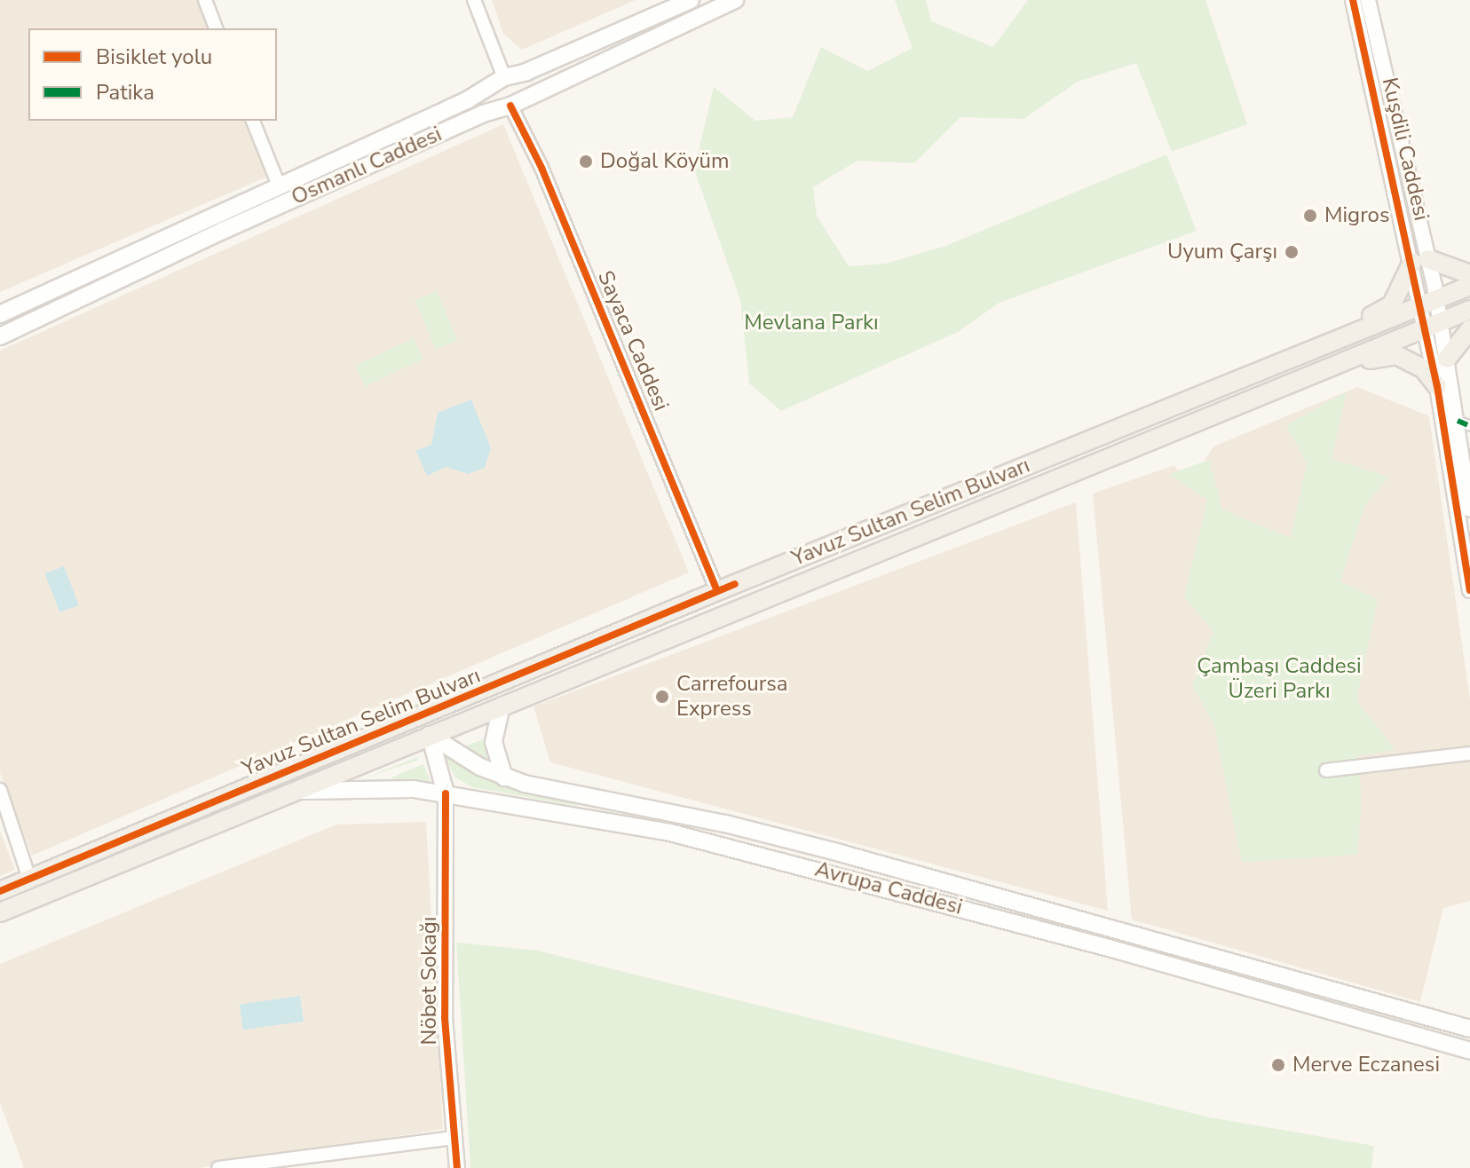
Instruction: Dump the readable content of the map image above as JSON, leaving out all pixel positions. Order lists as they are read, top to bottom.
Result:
{
  "streets": {
    "main road": ["Osmanlı Caddesi", "Yavuz Sultan Selim Bulvarı", "Avrupa Caddesi"],
    "street": ["Kuşdili Caddesi", "Sayaca Caddesi", "Nöbet Sokağı"]
  },
  "crossings": [
    ["Kuşdili Caddesi", "Yavuz Sultan Selim Bulvarı"],
    ["Osmanlı Caddesi", "Sayaca Caddesi"],
    ["Sayaca Caddesi", "Yavuz Sultan Selim Bulvarı"],
    ["Yavuz Sultan Selim Bulvarı", "Avrupa Caddesi"],
    ["Avrupa Caddesi", "Nöbet Sokağı"]
  ],
  "parks": ["Mevlana Parkı", "Çambaşı Caddesi Üzeri Parkı"],
  "places": [
    "Doğal Köyüm",
    "Migros",
    "Uyum Çarşı",
    "Carrefoursa Express",
    "Merve Eczanesi"
  ],
  "legend": ["Bisiklet yolu", "Patika"]
}
